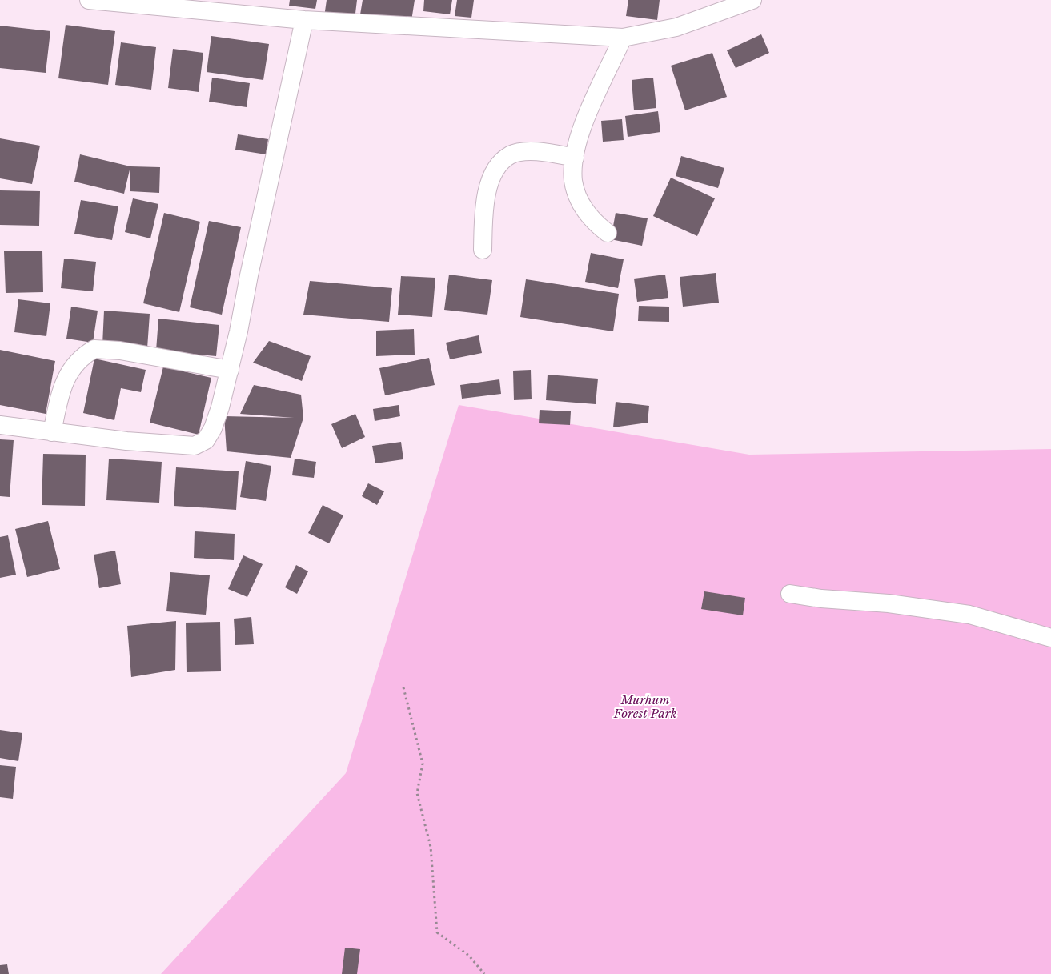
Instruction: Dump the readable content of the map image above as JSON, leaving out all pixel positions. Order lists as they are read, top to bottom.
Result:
{
  "parks": ["Murhum Forest Park"]
}
